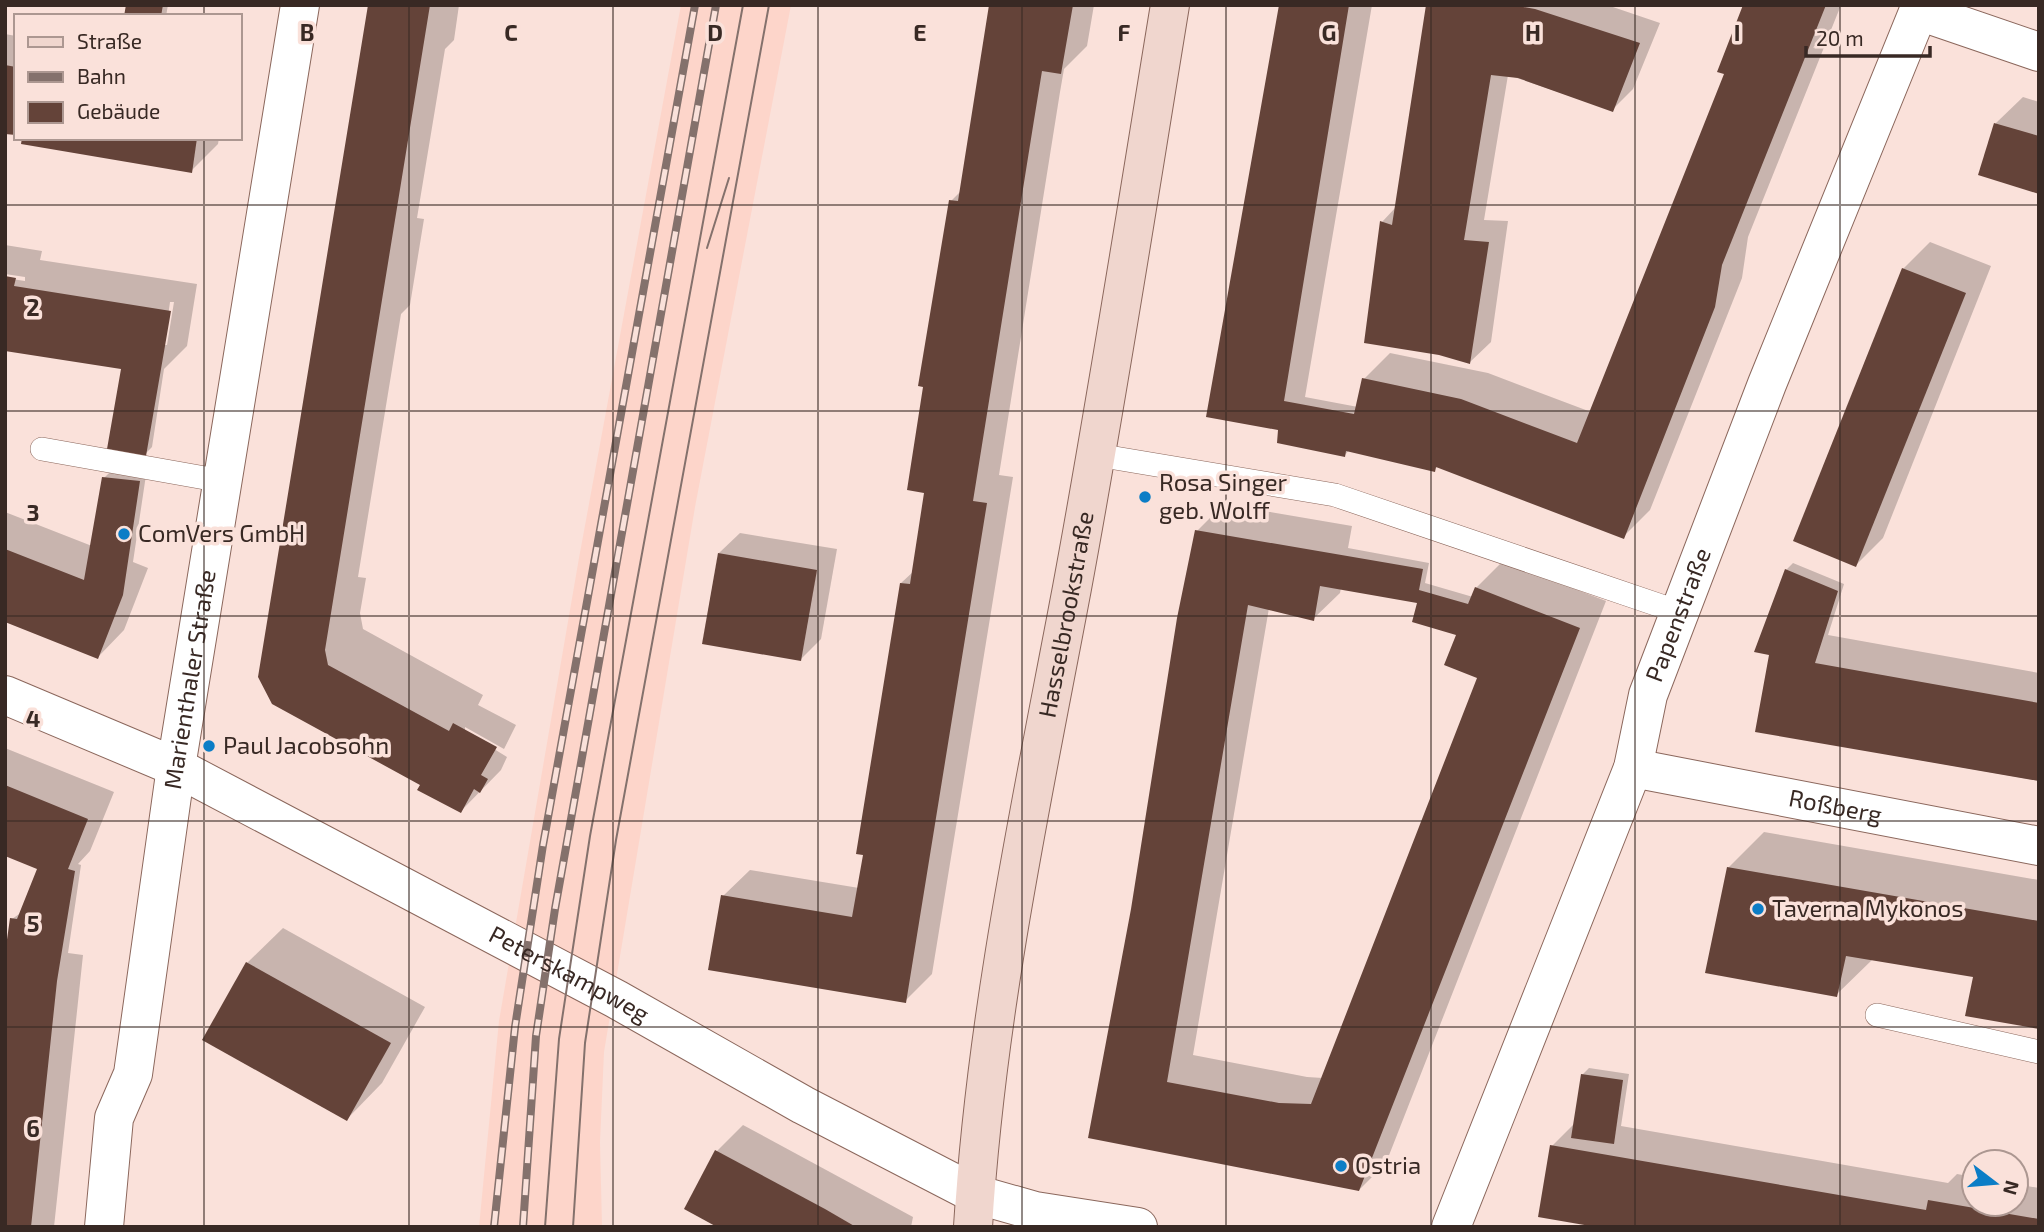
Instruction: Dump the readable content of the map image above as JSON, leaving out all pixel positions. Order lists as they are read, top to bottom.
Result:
{
  "streets": {
    "street": [
      "Papenstraße",
      "Hasselbrookstraße",
      "Marienthaler Straße",
      "Roßberg",
      "Peterskampweg"
    ]
  },
  "crossings": [
    ["Papenstraße", "Roßberg"],
    ["Hasselbrookstraße", "Peterskampweg"],
    ["Marienthaler Straße", "Peterskampweg"]
  ],
  "places": [
    "Rosa Singer geb. Wolff",
    "ComVers GmbH",
    "Paul Jacobsohn",
    "Taverna Mykonos",
    "Ostria"
  ],
  "legend": ["Straße", "Bahn", "Gebäude"],
  "scale_bar": "20 m",
  "north": "right",
  "grid": {
    "columns": [
      "B",
      "C",
      "D",
      "E",
      "F",
      "G",
      "H",
      "I"
    ],
    "rows": [
      "2",
      "3",
      "4",
      "5",
      "6"
    ]
  }
}
